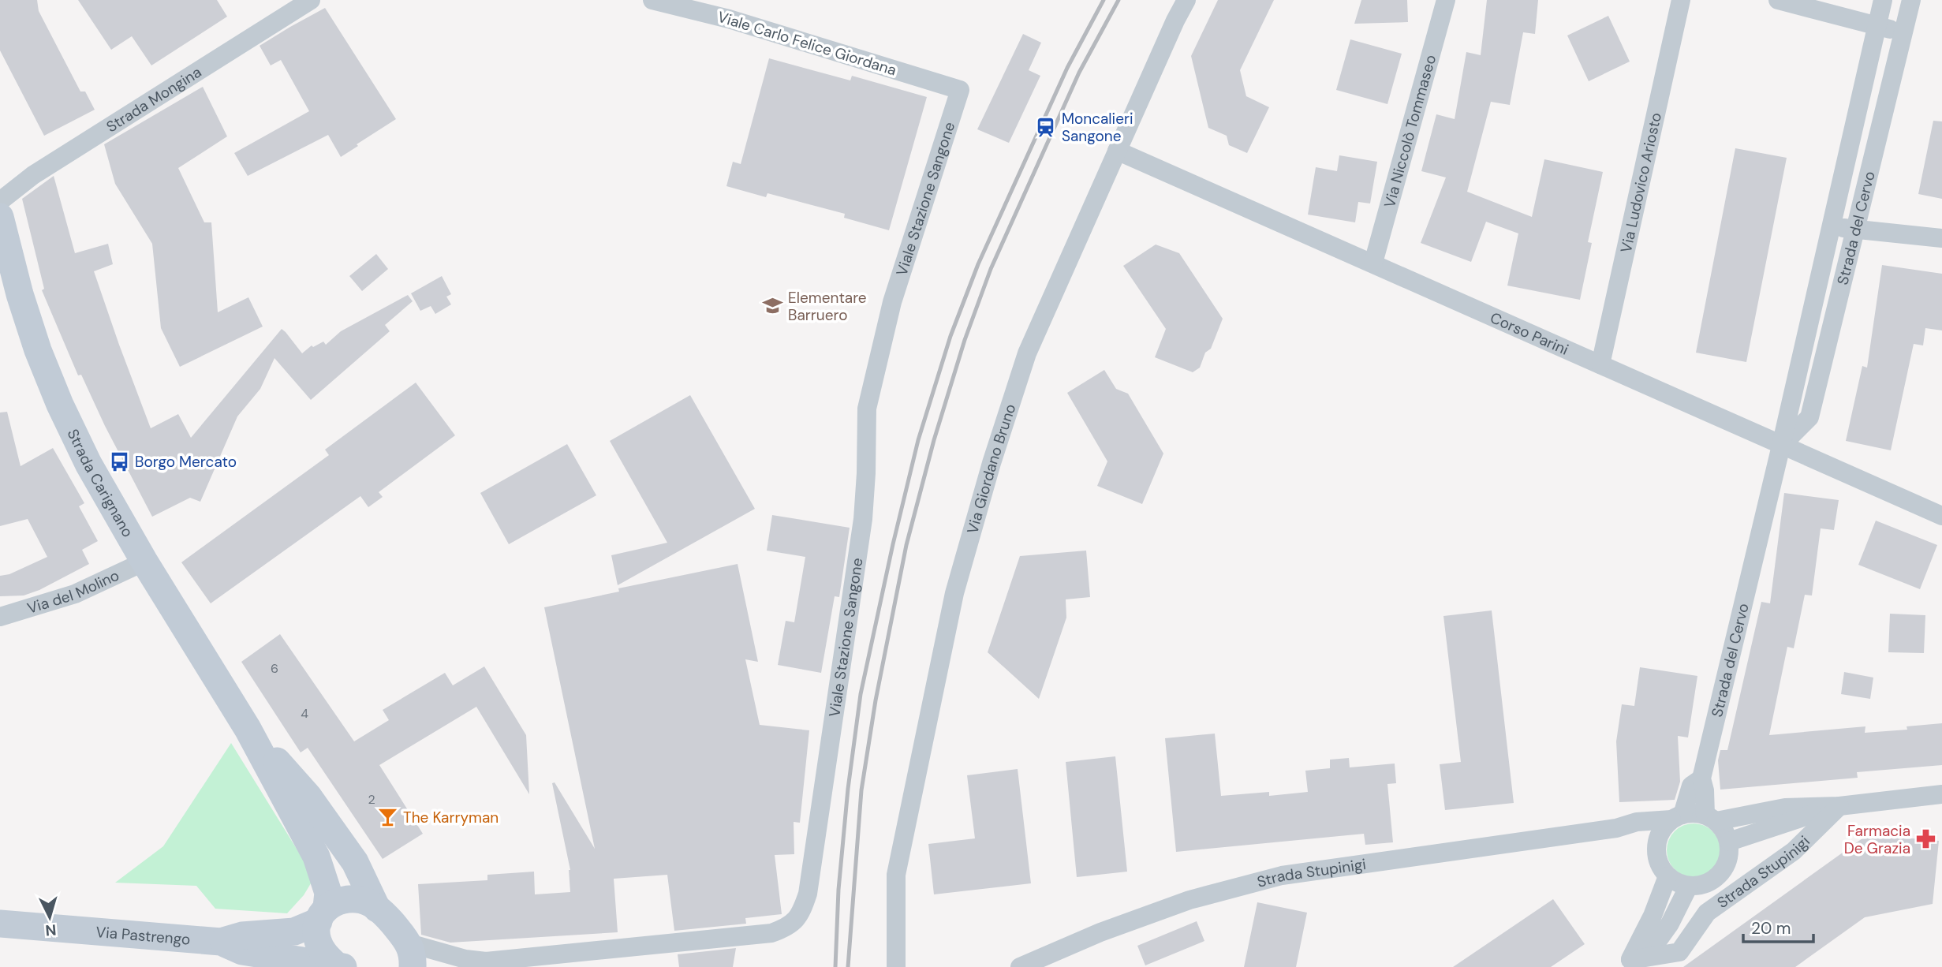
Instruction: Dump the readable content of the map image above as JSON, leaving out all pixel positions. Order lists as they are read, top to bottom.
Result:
{
  "streets": {
    "main road": ["Strada Carignano", "Via Pastrengo"],
    "street": [
      "Viale Carlo Felice Giordana",
      "Strada Mongina",
      "Via Niccolò Tommaseo",
      "Via Ludovico Ariosto",
      "Viale Stazione Sangone",
      "Strada del Cervo",
      "Corso Parini",
      "Via Giordano Bruno",
      "Via del Molino",
      "Strada Stupinigi"
    ]
  },
  "crossings": [
    ["Viale Carlo Felice Giordana", "Viale Stazione Sangone"],
    ["Via Niccolò Tommaseo", "Corso Parini"],
    ["Via Ludovico Ariosto", "Corso Parini"],
    ["Viale Stazione Sangone", "Via Pastrengo"],
    ["Strada del Cervo", "Corso Parini"],
    ["Strada del Cervo", "Strada Stupinigi"],
    ["Corso Parini", "Via Giordano Bruno"],
    ["Strada Carignano", "Via del Molino"],
    ["Strada Carignano", "Via Pastrengo"]
  ],
  "places": {
    "station": ["Moncalieri Sangone"],
    "school or university": ["Elementare Barruero"],
    "bus stop": ["Borgo Mercato"],
    "bar": ["The Karryman"],
    "pharmacy": ["Farmacia De Grazia"]
  },
  "house_numbers": ["6", "4", "2"],
  "scale_bar": "20 m",
  "north": "bottom"
}
